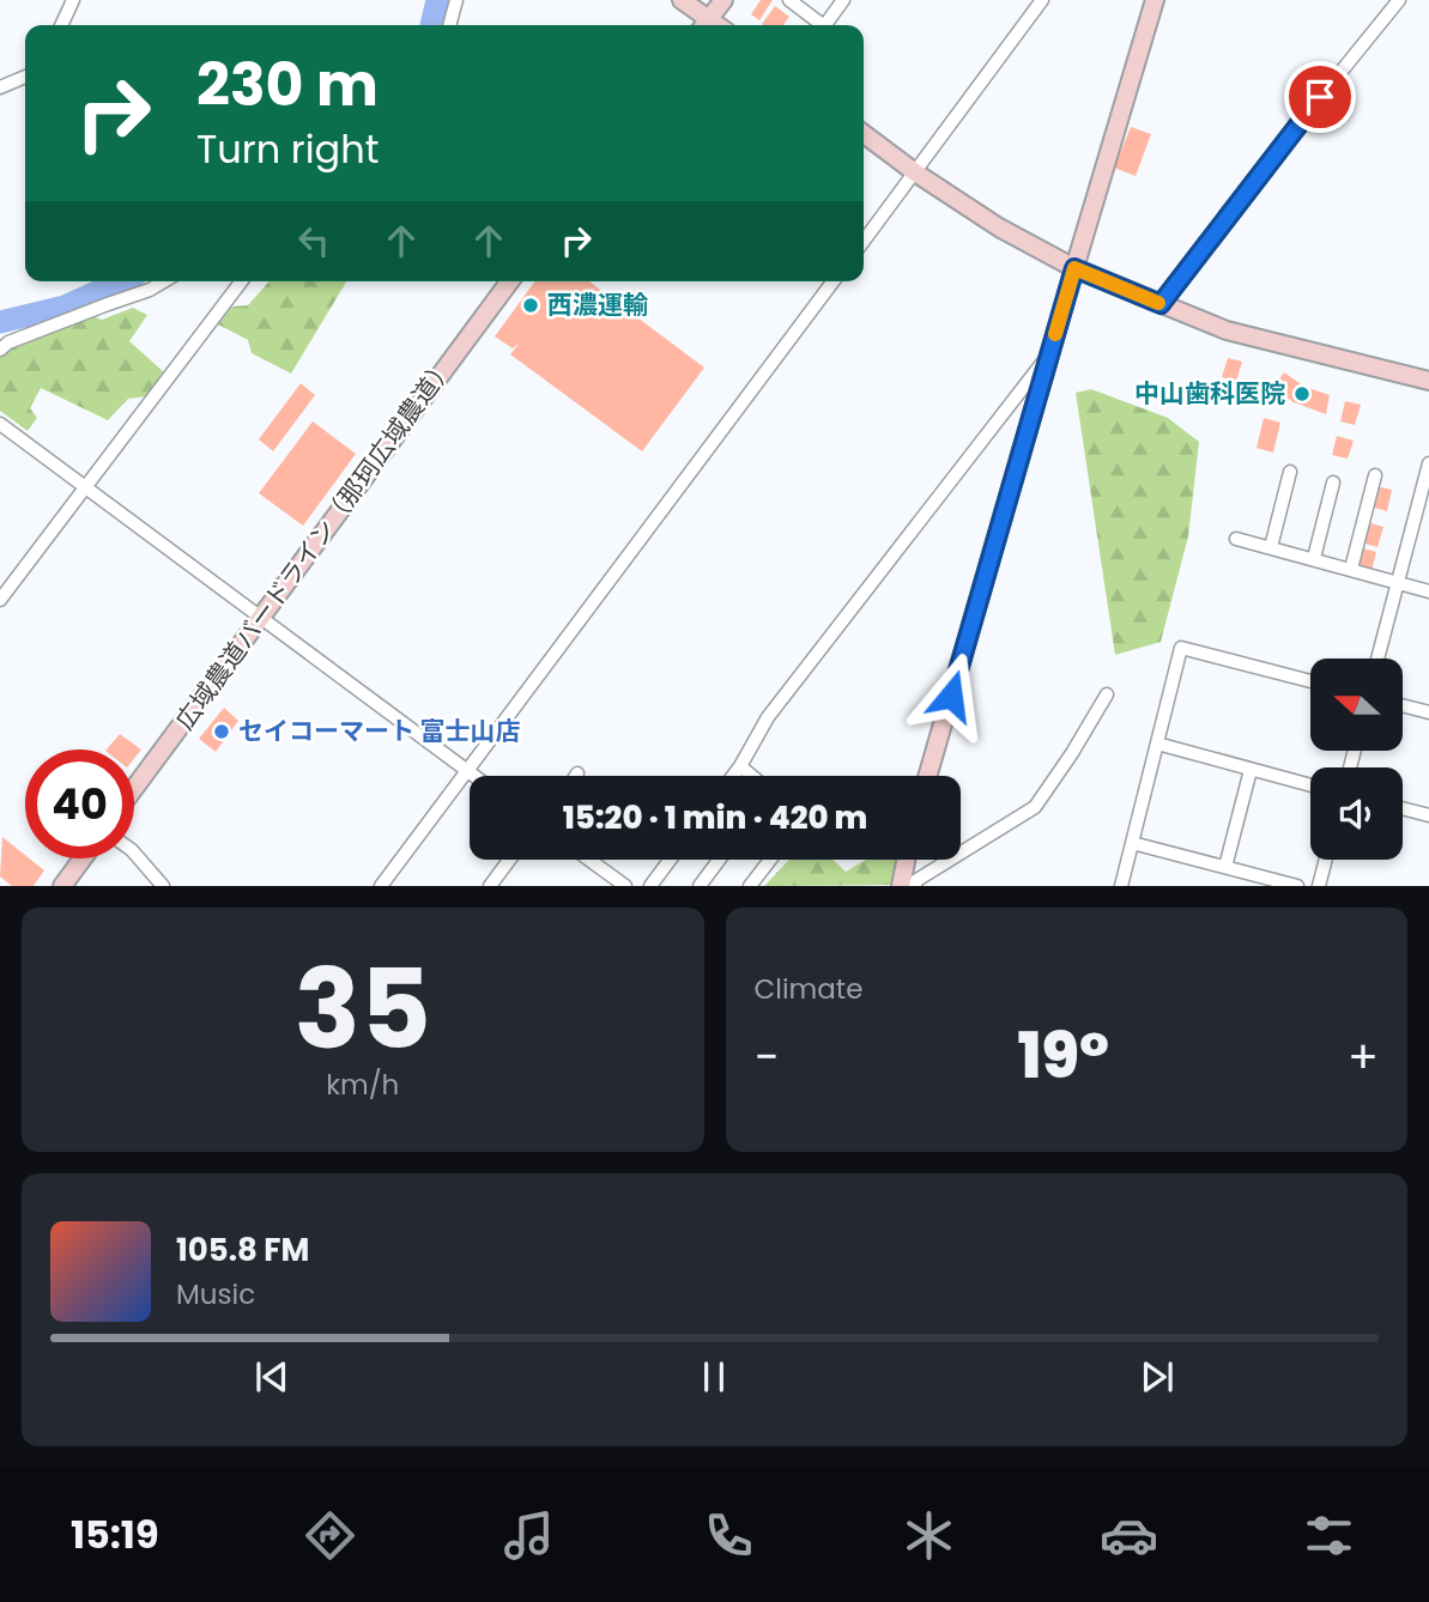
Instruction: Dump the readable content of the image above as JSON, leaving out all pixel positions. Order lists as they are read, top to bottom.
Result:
{
  "streets": {
    "street": ["広域農道バードライン（那珂広域農道）"]
  },
  "places": ["西濃運輸", "中山歯科医院", "セイコーマート 富士山店"],
  "north": "left",
  "page": {
    "turn": ["230 m", "Turn right"],
    "limit": "40",
    "trip": "15:20 · 1 min · 420 m",
    "tile": [
      ["35", "km/h"],
      "Climate"
    ],
    "heat": ["−", "19°", "+"],
    "song": ["105.8 FM", "Music"],
    "tabs": "15:19"
  }
}
